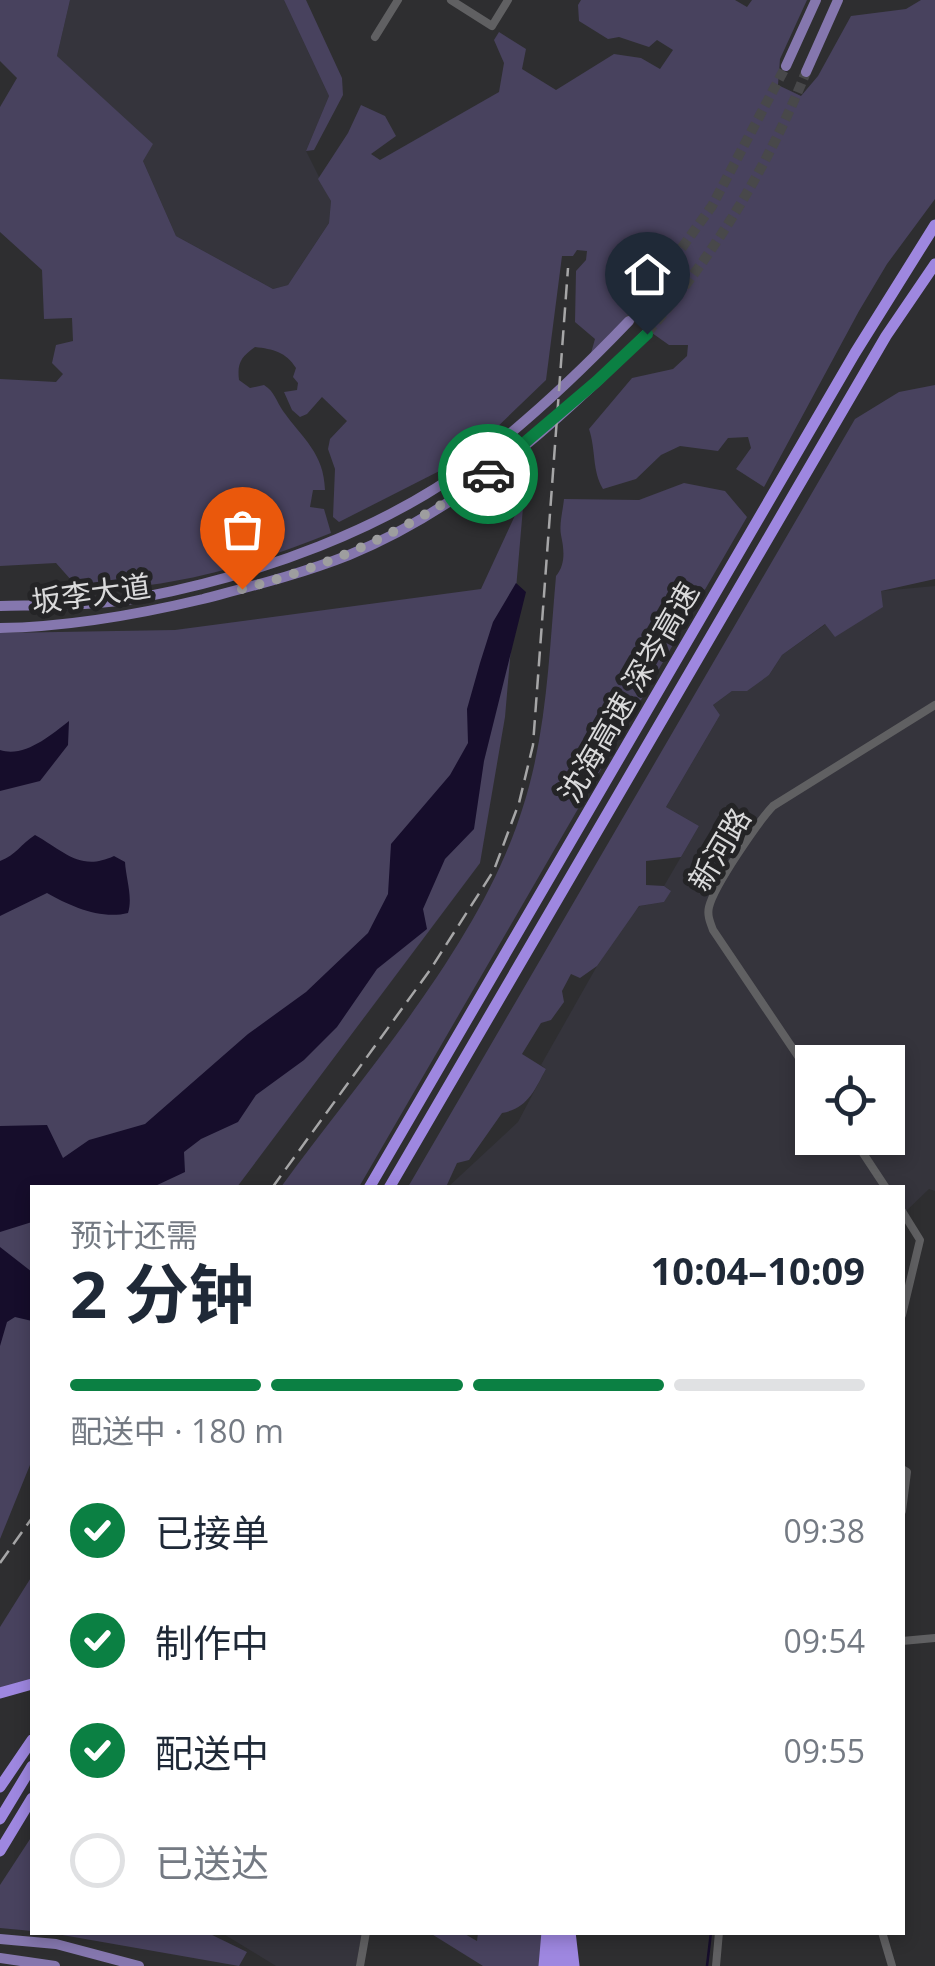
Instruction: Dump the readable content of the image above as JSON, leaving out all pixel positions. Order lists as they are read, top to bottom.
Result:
{
  "streets": {
    "highway": ["沈海高速 深岑高速"],
    "main road": ["坂李大道"],
    "street": ["新河路"]
  },
  "page": {
    "heading": ["2 分钟", "预计还需", "10:04–10:09"],
    "bar": "配送中 · 180 m",
    "list": [
      ["已接单", "09:38"],
      ["制作中", "09:54"],
      ["配送中", "09:55"],
      "已送达"
    ]
  }
}
